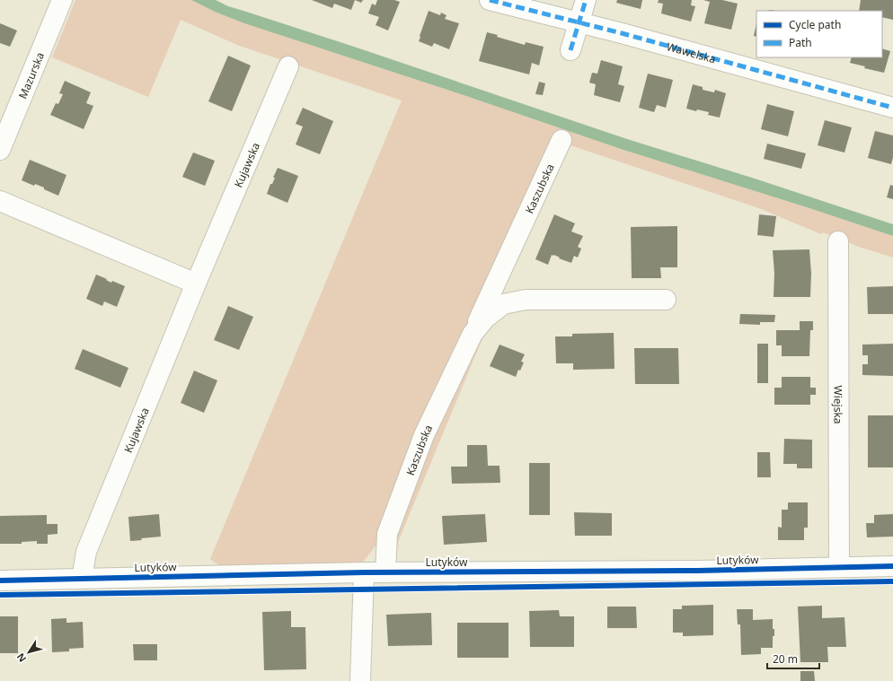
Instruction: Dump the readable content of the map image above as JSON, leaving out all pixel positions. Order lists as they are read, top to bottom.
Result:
{
  "streets": {
    "street": [
      "Wawelska",
      "Mazurska",
      "Kujawska",
      "Kaszubska",
      "Wiejska",
      "Lutyków"
    ]
  },
  "crossings": [
    ["Kujawska", "Lutyków"],
    ["Kaszubska", "Lutyków"],
    ["Wiejska", "Lutyków"]
  ],
  "legend": ["Cycle path", "Path"],
  "scale_bar": "20 m",
  "north": "bottom left"
}
